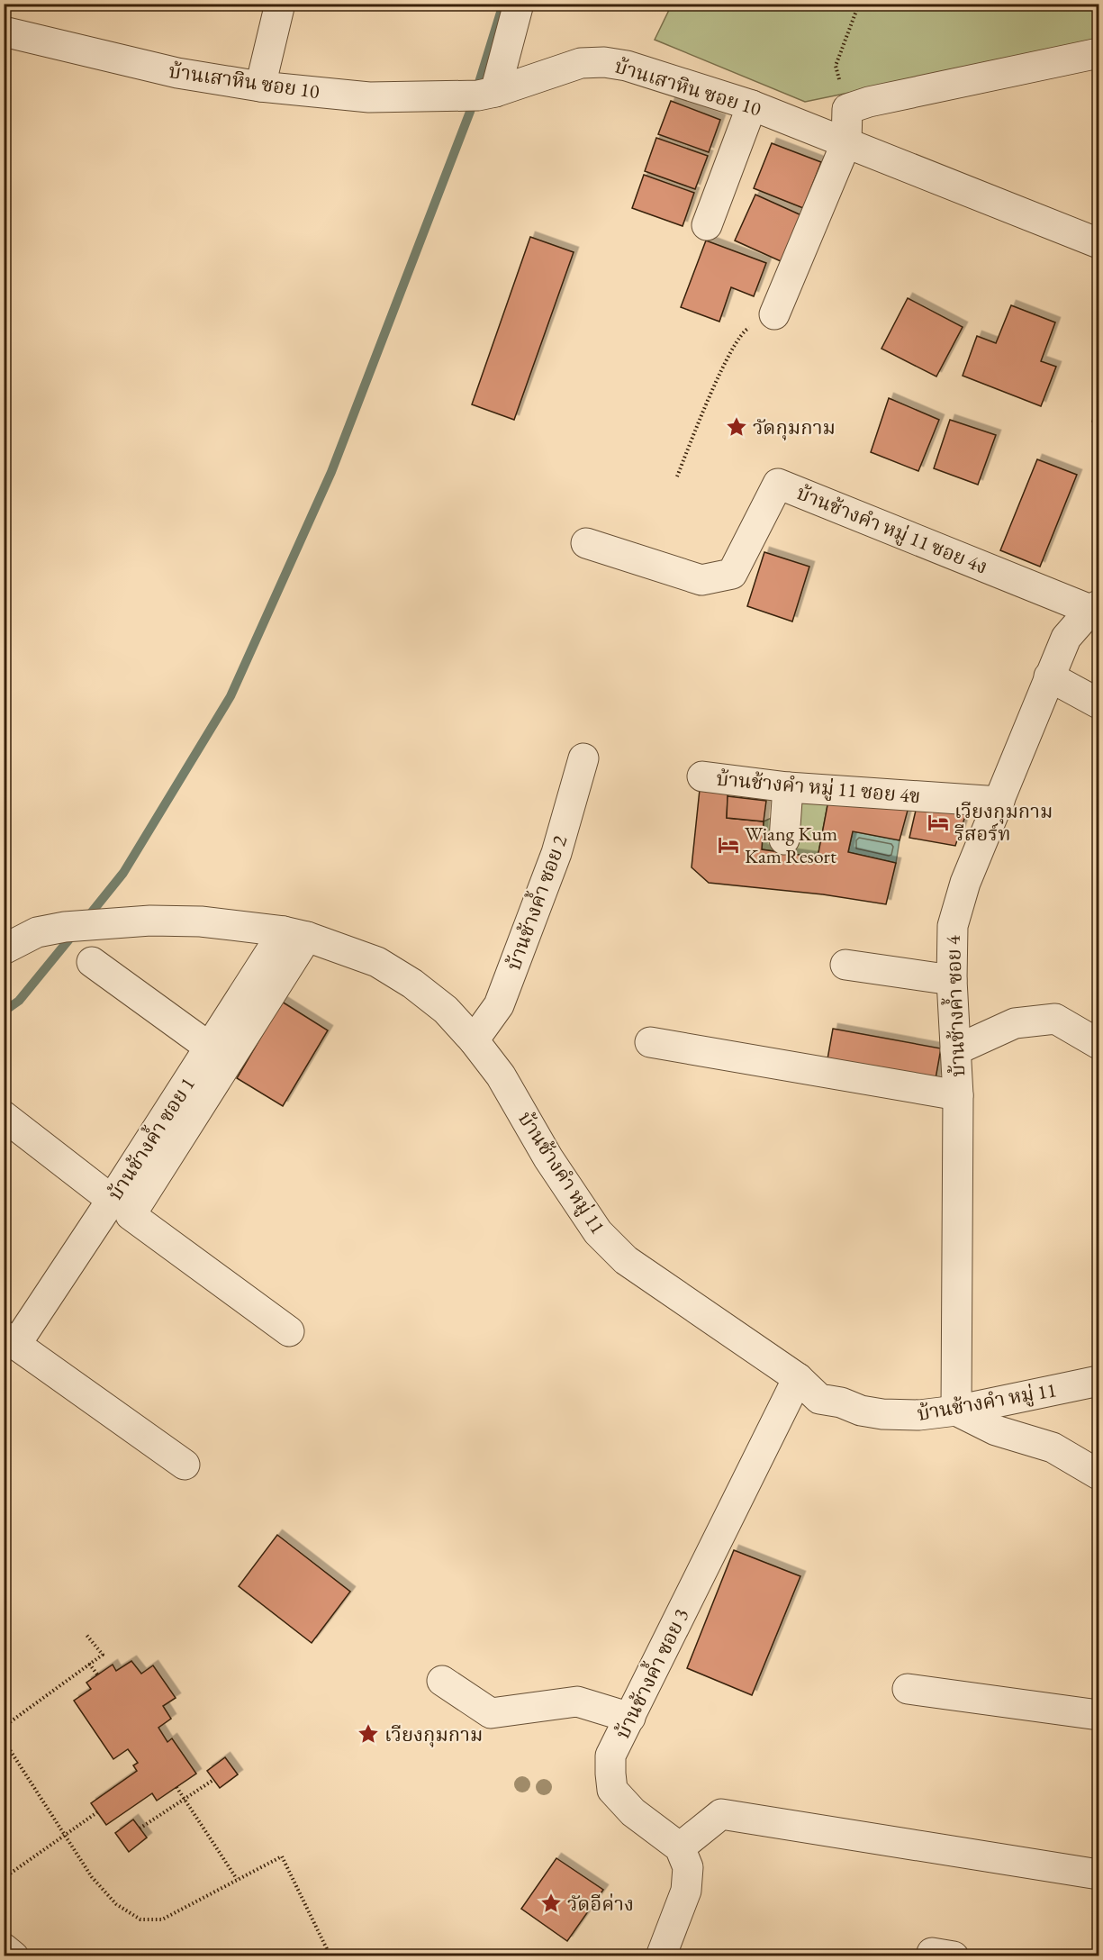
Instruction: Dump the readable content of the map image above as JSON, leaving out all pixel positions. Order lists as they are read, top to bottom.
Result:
{
  "streets": {
    "street": [
      "บ้านเสาหิน ซอย 10",
      "บ้านช้างคำ หมู่ 11 ซอย 4ง",
      "บ้านช้างคำ หมู่ 11 ซอย 4ข",
      "บ้านช้างค้ำ ซอย 2",
      "บ้านช้างค้ำ ซอย 4",
      "บ้านช้างค้ำ ซอย 1",
      "บ้านช้างคำ หมู่ 11",
      "บ้านช้างค้ำ ซอย 3"
    ]
  },
  "crossings": [
    ["บ้านช้างคำ หมู่ 11 ซอย 4ง", "บ้านช้างค้ำ ซอย 4"],
    ["บ้านช้างคำ หมู่ 11 ซอย 4ข", "บ้านช้างค้ำ ซอย 4"],
    ["บ้านช้างค้ำ ซอย 2", "บ้านช้างคำ หมู่ 11"],
    ["บ้านช้างค้ำ ซอย 4", "บ้านช้างคำ หมู่ 11"],
    ["บ้านช้างค้ำ ซอย 1", "บ้านช้างคำ หมู่ 11"],
    ["บ้านช้างคำ หมู่ 11", "บ้านช้างค้ำ ซอย 3"]
  ],
  "places": {
    "place": ["วัดกุมกาม", "เวียงกุมกาม", "วัดอีค่าง"],
    "hotel": ["เวียงกุมกาม รีสอร์ท", "Wiang Kum Kam Resort"]
  }
}
